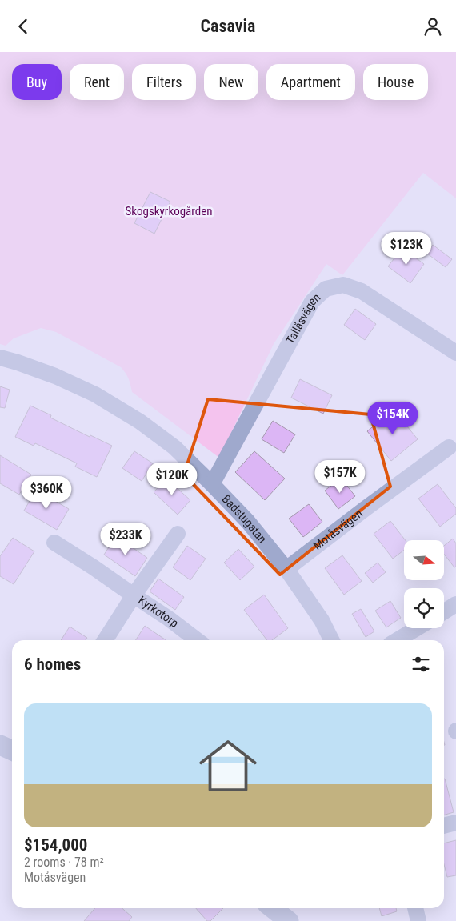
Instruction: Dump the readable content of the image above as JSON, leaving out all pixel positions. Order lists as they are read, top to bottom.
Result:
{
  "streets": {
    "street": [
      "Tallåsvägen",
      "Badstugatan",
      "Motåsvägen",
      "Kyrkotorp"
    ]
  },
  "crossings": [
    ["Tallåsvägen", "Badstugatan"],
    ["Badstugatan", "Motåsvägen"]
  ],
  "parks": ["Skogskyrkogården"],
  "north": "right",
  "page": {
    "header": "Casavia",
    "chip": [
      "Buy",
      "Rent",
      "Filters",
      "New",
      "Apartment",
      "House"
    ],
    "price": [
      "$123K",
      "$154K",
      "$157K",
      "$120K",
      "$360K",
      "$233K"
    ],
    "heading": "6 homes",
    "list": [
      {
        "name": "$154,000",
        "note": "2 rooms · 78 m² · Motåsvägen"
      }
    ]
  }
}
